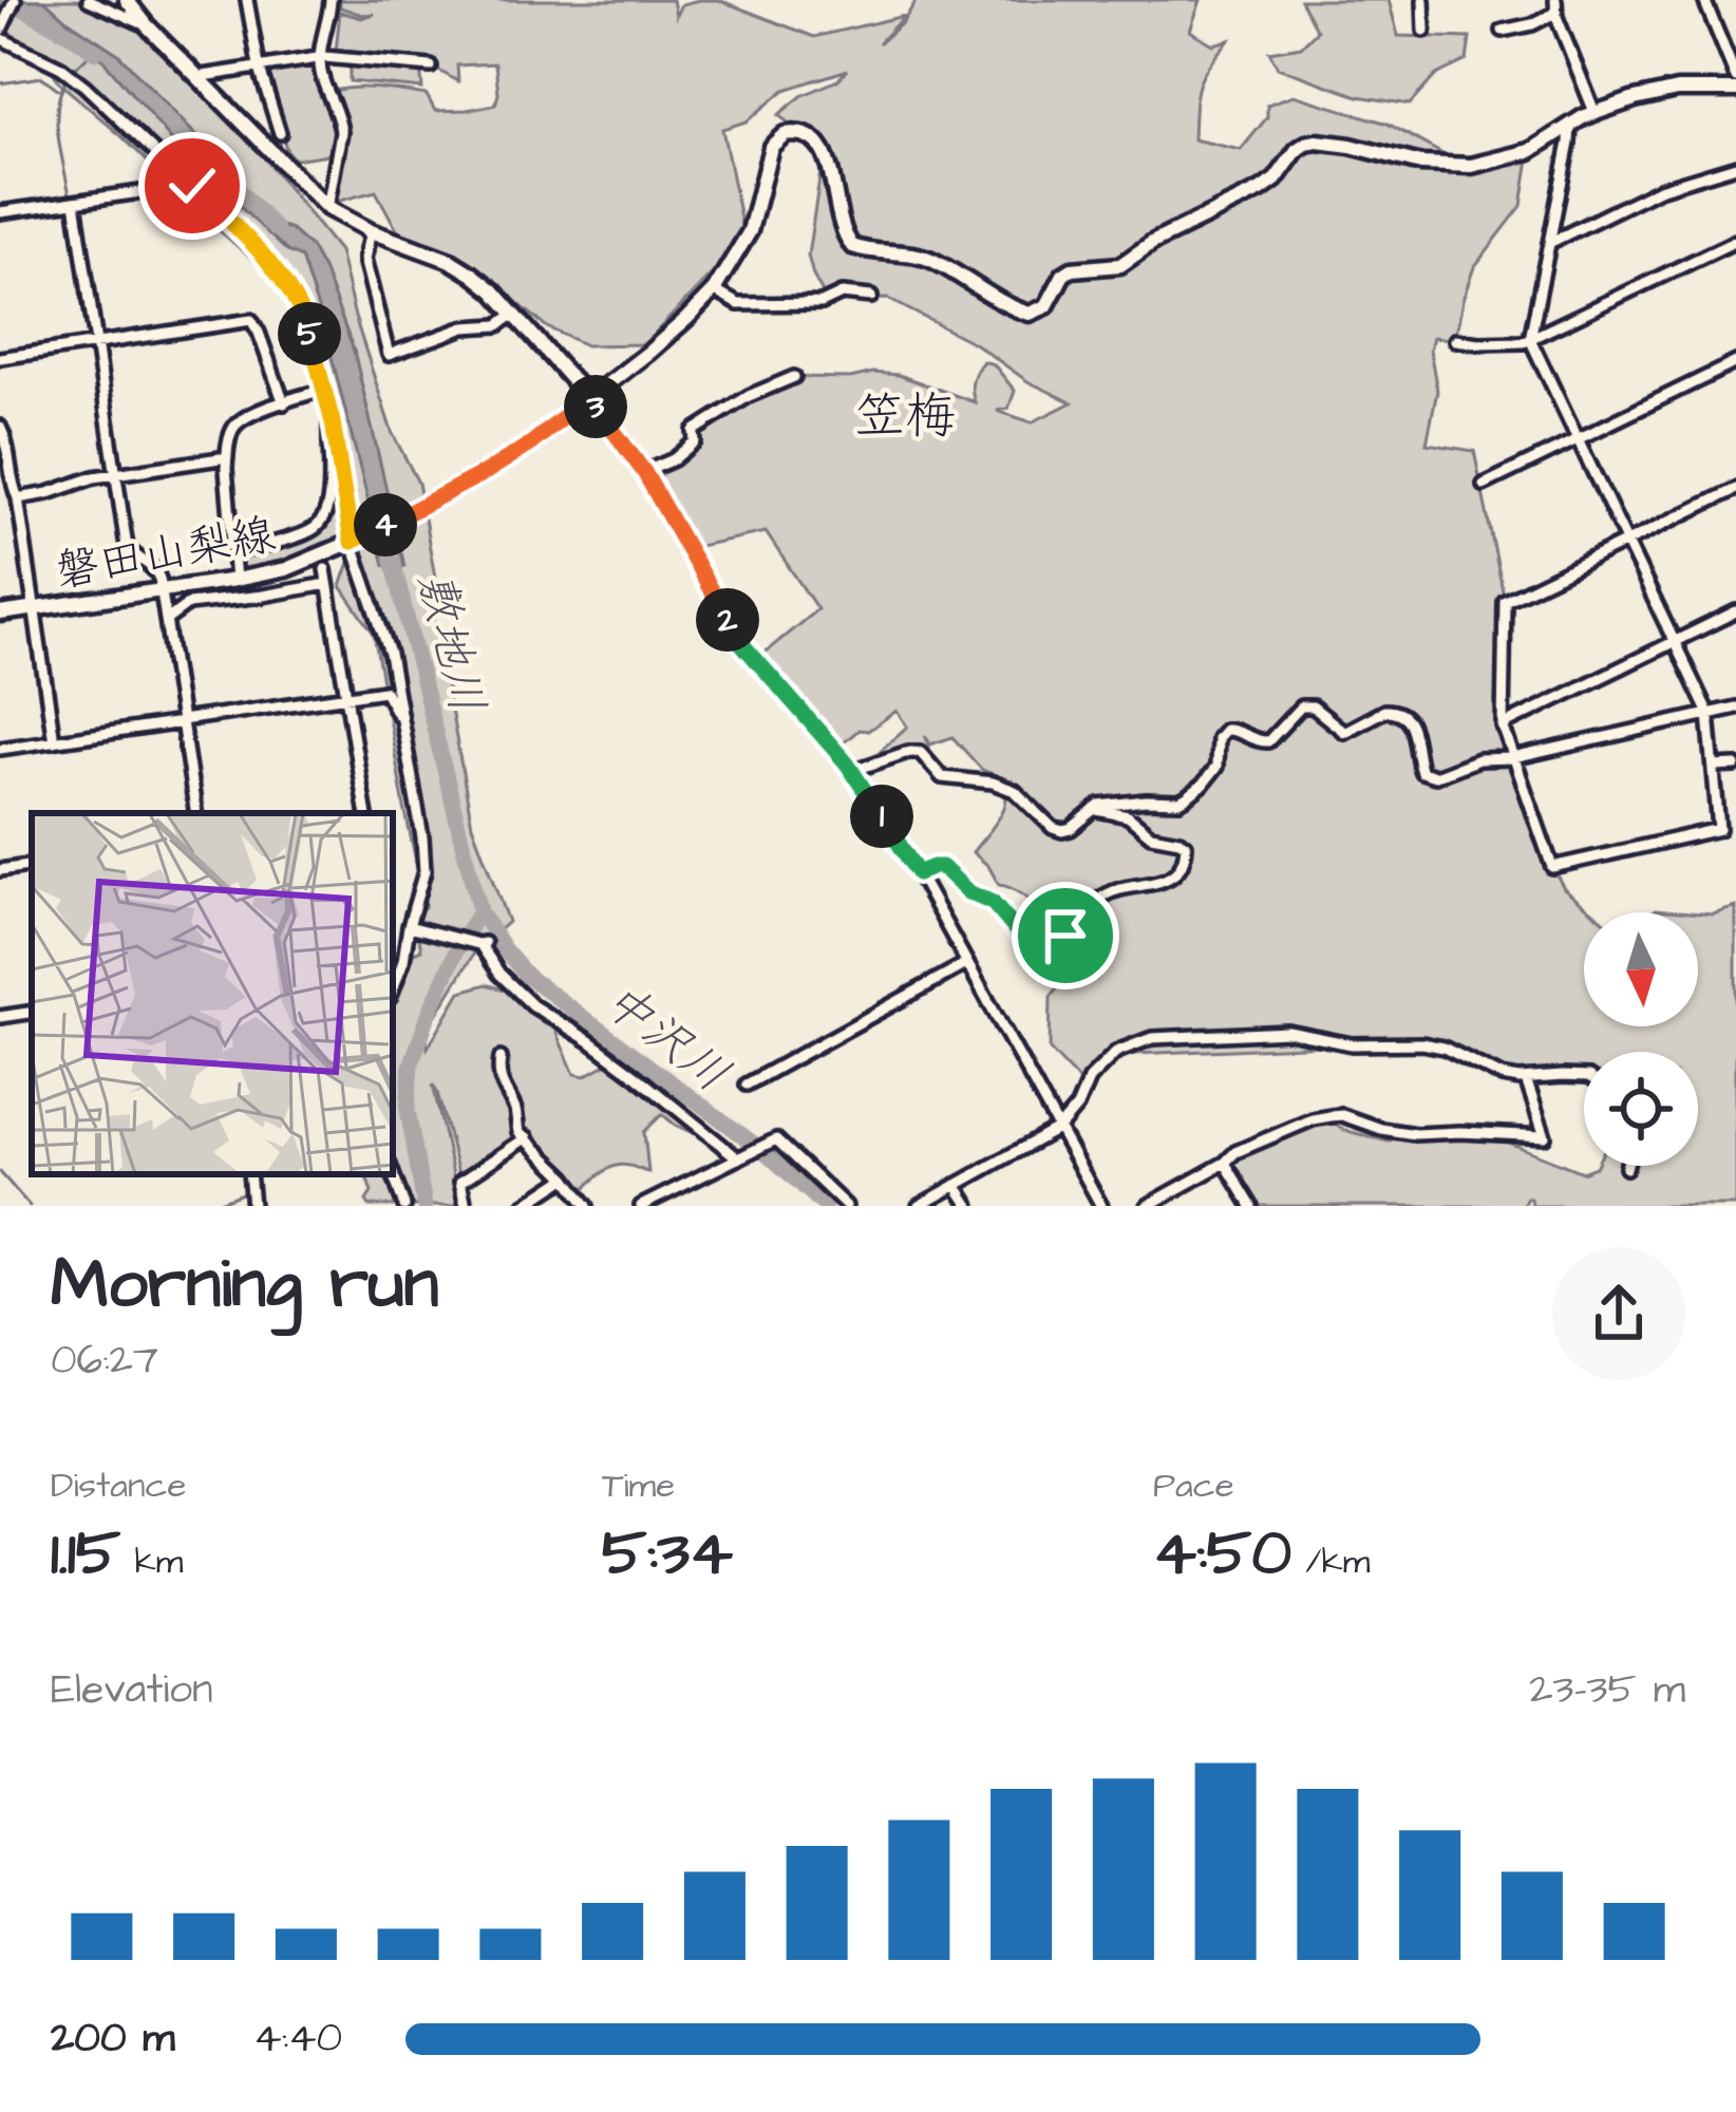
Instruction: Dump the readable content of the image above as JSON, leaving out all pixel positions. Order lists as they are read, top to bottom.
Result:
{
  "streets": {
    "main road": ["磐田山梨線"]
  },
  "districts": ["笠梅"],
  "water": ["敷地川", "中沢川"],
  "north": "bottom",
  "page": {
    "pins": [
      "5",
      "3",
      "4",
      "2",
      "1"
    ],
    "heading": ["Morning run", "06:27"],
    "stats": [
      ["Distance", "1.15 km"],
      ["Time", "5:34"],
      ["Pace", "4:50 /km"]
    ],
    "chart": ["Elevation", "23–35 m"],
    "list": [
      {
        "name": "200 m",
        "note": "4:40"
      }
    ]
  }
}
